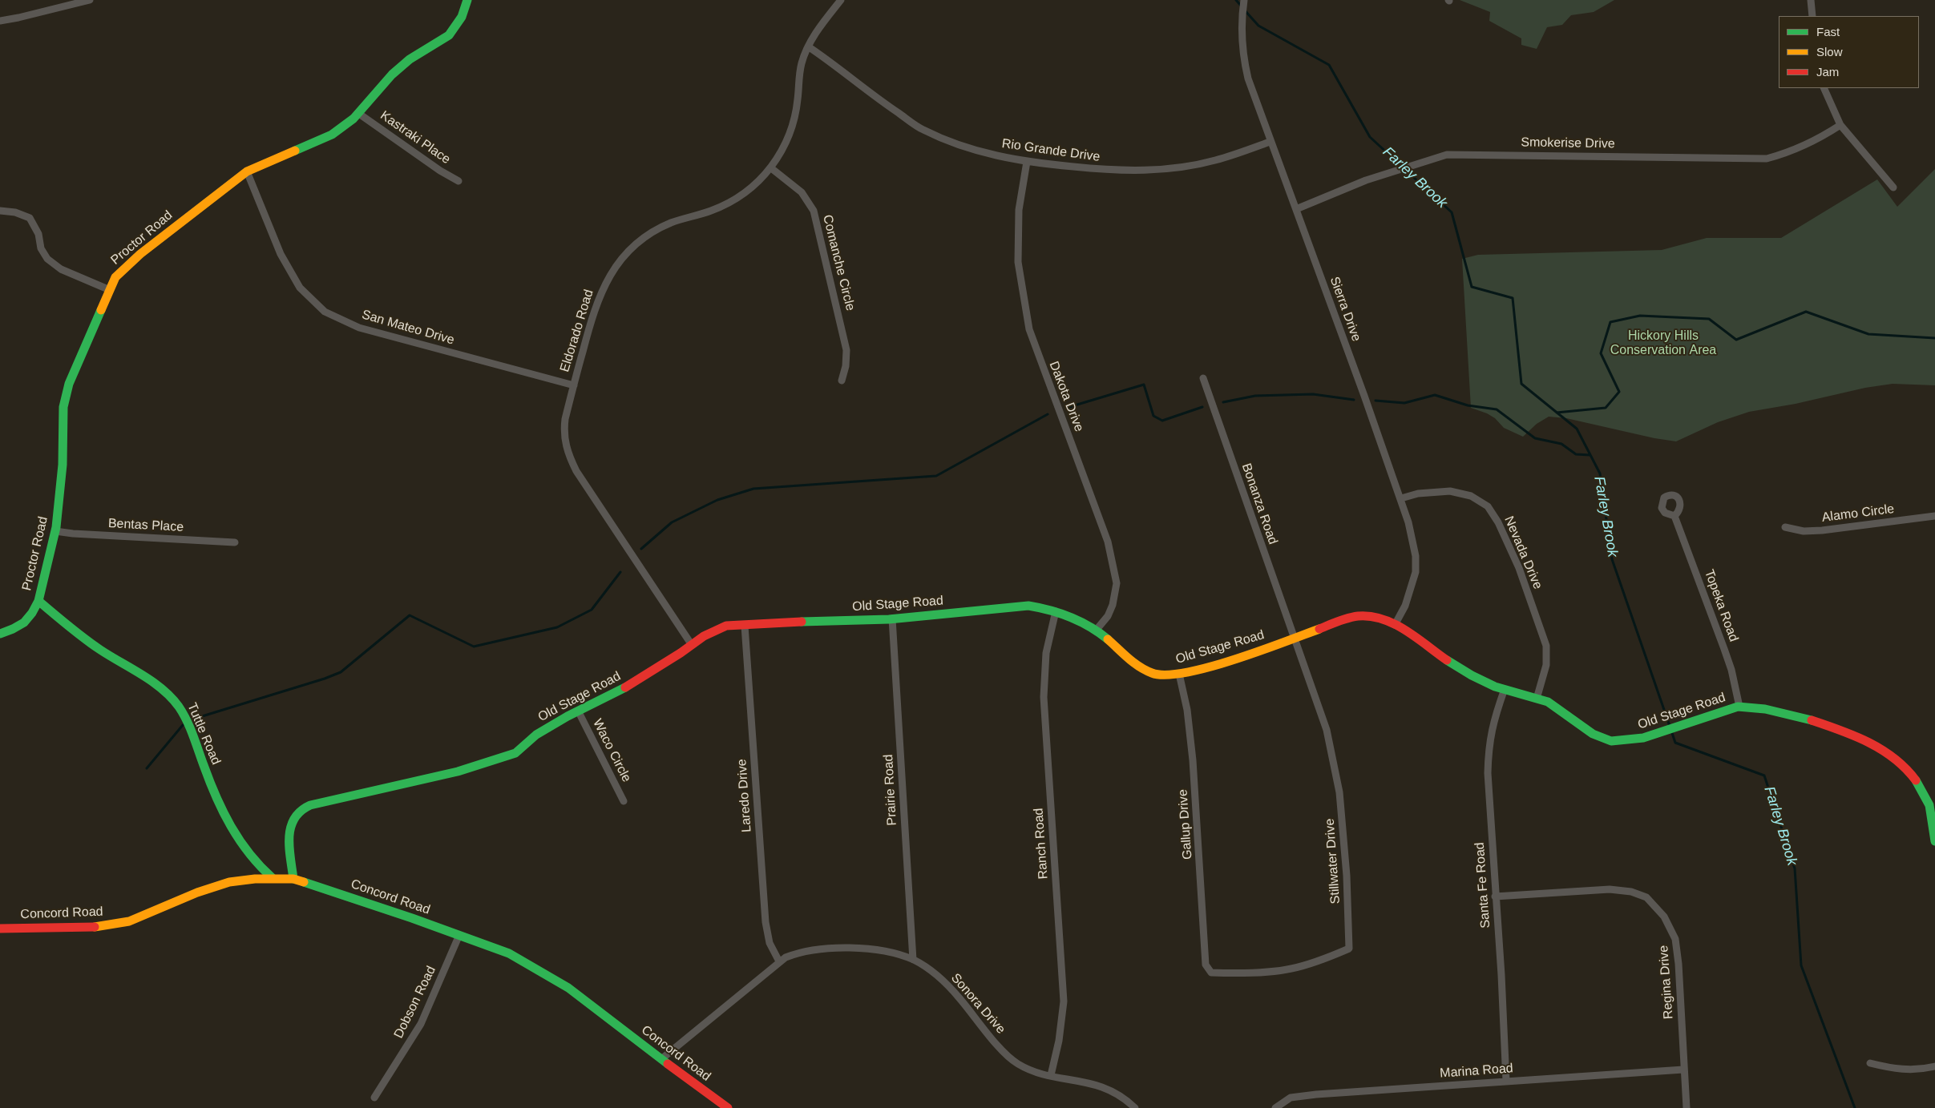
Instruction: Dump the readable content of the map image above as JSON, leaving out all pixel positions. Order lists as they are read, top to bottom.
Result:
{
  "streets": {
    "main road": [
      "Proctor Road",
      "Old Stage Road",
      "Tuttle Road",
      "Concord Road"
    ],
    "street": [
      "Kastraki Place",
      "Smokerise Drive",
      "Rio Grande Drive",
      "Comanche Circle",
      "Sierra Drive",
      "San Mateo Drive",
      "Eldorado Road",
      "Dakota Drive",
      "Bonanza Road",
      "Alamo Circle",
      "Bentas Place",
      "Nevada Drive",
      "Topeka Road",
      "Waco Circle",
      "Prairie Road",
      "Laredo Drive",
      "Gallup Drive",
      "Ranch Road",
      "Stillwater Drive",
      "Santa Fe Road",
      "Regina Drive",
      "Dobson Road",
      "Sonora Drive",
      "Marina Road"
    ]
  },
  "crossings": [
    ["Kastraki Place", "Proctor Road"],
    ["Smokerise Drive", "Sierra Drive"],
    ["Rio Grande Drive", "Sierra Drive"],
    ["Rio Grande Drive", "Eldorado Road"],
    ["Rio Grande Drive", "Dakota Drive"],
    ["Proctor Road", "San Mateo Drive"],
    ["Proctor Road", "Bentas Place"],
    ["Proctor Road", "Tuttle Road"],
    ["Comanche Circle", "Eldorado Road"],
    ["Sierra Drive", "Nevada Drive"],
    ["Sierra Drive", "Old Stage Road"],
    ["San Mateo Drive", "Eldorado Road"],
    ["Eldorado Road", "Old Stage Road"],
    ["Dakota Drive", "Old Stage Road"],
    ["Bonanza Road", "Old Stage Road"],
    ["Bonanza Road", "Stillwater Drive"],
    ["Nevada Drive", "Old Stage Road"],
    ["Old Stage Road", "Topeka Road"],
    ["Old Stage Road", "Waco Circle"],
    ["Old Stage Road", "Prairie Road"],
    ["Old Stage Road", "Laredo Drive"],
    ["Old Stage Road", "Gallup Drive"],
    ["Old Stage Road", "Ranch Road"],
    ["Old Stage Road", "Stillwater Drive"],
    ["Old Stage Road", "Santa Fe Road"],
    ["Old Stage Road", "Concord Road"],
    ["Tuttle Road", "Concord Road"],
    ["Prairie Road", "Sonora Drive"],
    ["Laredo Drive", "Sonora Drive"],
    ["Gallup Drive", "Stillwater Drive"],
    ["Ranch Road", "Sonora Drive"],
    ["Santa Fe Road", "Regina Drive"],
    ["Santa Fe Road", "Marina Road"],
    ["Concord Road", "Dobson Road"],
    ["Concord Road", "Sonora Drive"],
    ["Regina Drive", "Marina Road"]
  ],
  "water": ["Farley Brook"],
  "parks": ["Hickory Hills Conservation Area"],
  "legend": ["Fast", "Slow", "Jam"]
}
